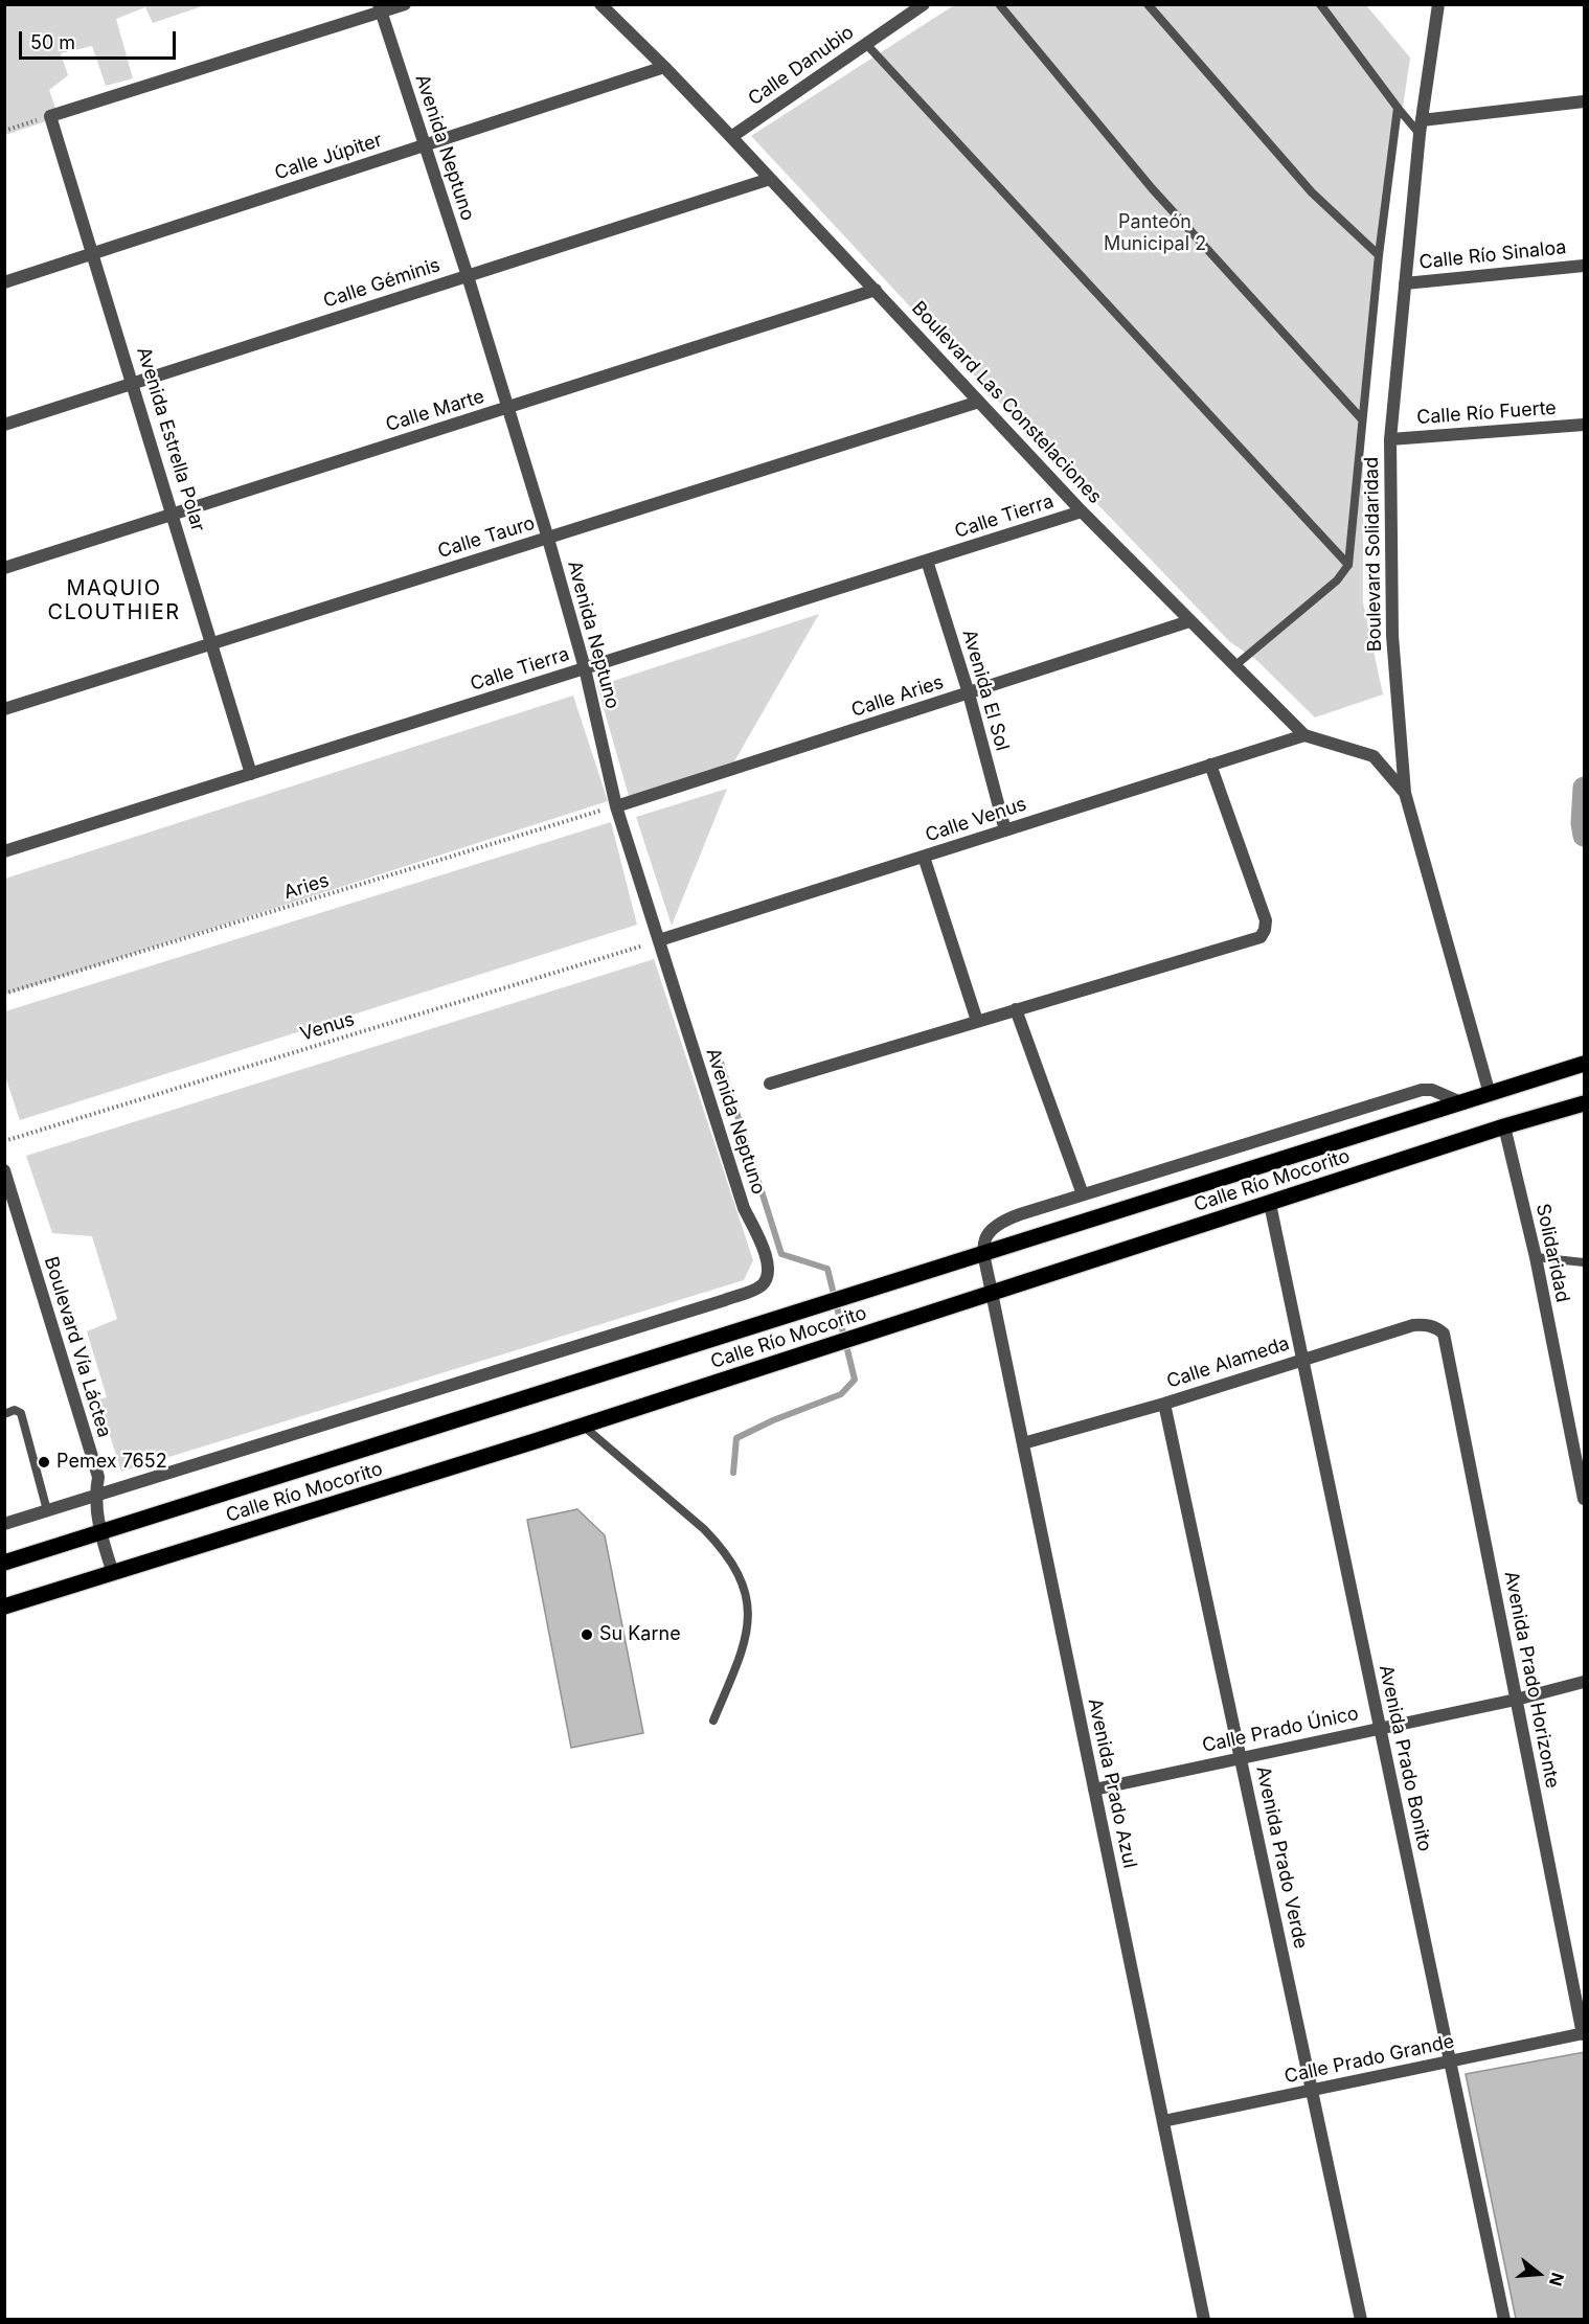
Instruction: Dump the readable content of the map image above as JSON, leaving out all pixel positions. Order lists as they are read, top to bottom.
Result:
{
  "streets": {
    "main road": ["Calle Río Mocorito"],
    "street": [
      "Calle Danubio",
      "Avenida Neptuno",
      "Calle Júpiter",
      "Calle Río Sinaloa",
      "Calle Géminis",
      "Boulevard Las Constelaciones",
      "Calle Marte",
      "Calle Río Fuerte",
      "Avenida Estrella Polar",
      "Calle Tierra",
      "Calle Tauro",
      "Boulevard Solidaridad",
      "Avenida El Sol",
      "Calle Aries",
      "Calle Venus",
      "Solidaridad",
      "Boulevard Vía Láctea",
      "Calle Alameda",
      "Avenida Prado Horizonte",
      "Calle Prado Único",
      "Avenida Prado Bonito",
      "Avenida Prado Azul",
      "Avenida Prado Verde",
      "Calle Prado Grande"
    ],
    "path": ["Aries", "Venus"]
  },
  "crossings": [
    ["Calle Danubio", "Boulevard Las Constelaciones"],
    ["Avenida Neptuno", "Calle Júpiter"],
    ["Avenida Neptuno", "Calle Géminis"],
    ["Avenida Neptuno", "Calle Marte"],
    ["Avenida Neptuno", "Calle Tierra"],
    ["Avenida Neptuno", "Calle Tauro"],
    ["Avenida Neptuno", "Calle Aries"],
    ["Avenida Neptuno", "Calle Venus"],
    ["Avenida Neptuno", "Aries"],
    ["Avenida Neptuno", "Venus"],
    ["Avenida Neptuno", "Boulevard Vía Láctea"],
    ["Calle Júpiter", "Boulevard Las Constelaciones"],
    ["Calle Júpiter", "Avenida Estrella Polar"],
    ["Calle Río Sinaloa", "Boulevard Solidaridad"],
    ["Calle Géminis", "Boulevard Las Constelaciones"],
    ["Calle Géminis", "Avenida Estrella Polar"],
    ["Boulevard Las Constelaciones", "Calle Marte"],
    ["Boulevard Las Constelaciones", "Calle Tierra"],
    ["Boulevard Las Constelaciones", "Calle Tauro"],
    ["Boulevard Las Constelaciones", "Boulevard Solidaridad"],
    ["Boulevard Las Constelaciones", "Calle Aries"],
    ["Boulevard Las Constelaciones", "Calle Venus"],
    ["Calle Marte", "Avenida Estrella Polar"],
    ["Calle Río Fuerte", "Boulevard Solidaridad"],
    ["Avenida Estrella Polar", "Calle Tierra"],
    ["Avenida Estrella Polar", "Calle Tauro"],
    ["Calle Tierra", "Avenida El Sol"],
    ["Boulevard Solidaridad", "Calle Río Mocorito"],
    ["Avenida El Sol", "Calle Aries"],
    ["Avenida El Sol", "Calle Venus"],
    ["Calle Aries", "Aries"],
    ["Calle Venus", "Venus"],
    ["Calle Río Mocorito", "Solidaridad"],
    ["Calle Río Mocorito", "Boulevard Vía Láctea"],
    ["Calle Río Mocorito", "Avenida Prado Bonito"],
    ["Calle Río Mocorito", "Avenida Prado Azul"],
    ["Calle Alameda", "Avenida Prado Horizonte"],
    ["Calle Alameda", "Avenida Prado Bonito"],
    ["Calle Alameda", "Avenida Prado Azul"],
    ["Calle Alameda", "Avenida Prado Verde"],
    ["Avenida Prado Horizonte", "Calle Prado Único"],
    ["Avenida Prado Horizonte", "Calle Prado Grande"],
    ["Calle Prado Único", "Avenida Prado Bonito"],
    ["Calle Prado Único", "Avenida Prado Azul"],
    ["Calle Prado Único", "Avenida Prado Verde"],
    ["Avenida Prado Bonito", "Calle Prado Grande"],
    ["Avenida Prado Azul", "Calle Prado Grande"],
    ["Avenida Prado Verde", "Calle Prado Grande"]
  ],
  "districts": ["MAQUIO CLOUTHIER"],
  "parks": ["Panteón Municipal 2"],
  "places": ["Pemex 7652", "Su Karne"],
  "scale_bar": "50 m",
  "north": "right"
}
